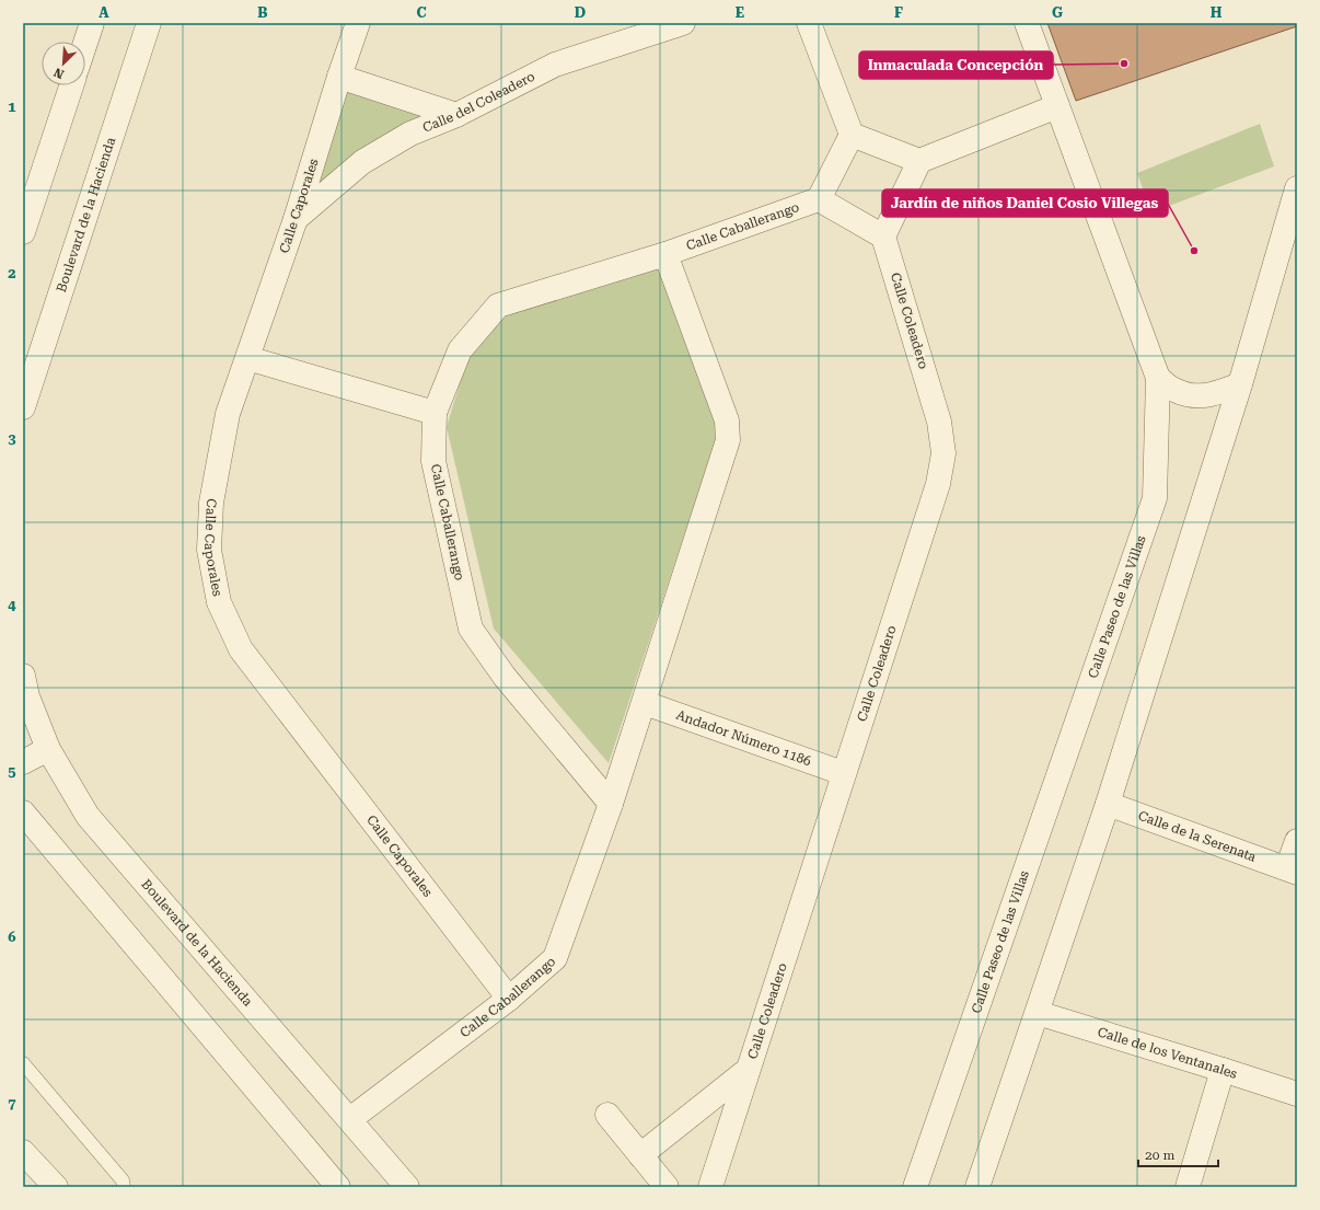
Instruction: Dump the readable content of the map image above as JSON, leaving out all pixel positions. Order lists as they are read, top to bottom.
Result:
{
  "streets": {
    "street": [
      "Calle del Coleadero",
      "Calle Caporales",
      "Boulevard de la Hacienda",
      "Calle Caballerango",
      "Calle Coleadero",
      "Calle Paseo de las Villas",
      "Andador Número 1186",
      "Calle de la Serenata",
      "Calle de los Ventanales"
    ]
  },
  "crossings": [
    ["Calle del Coleadero", "Calle Caporales"],
    ["Calle Caporales", "Calle Caballerango"],
    ["Boulevard de la Hacienda", "Calle Caballerango"],
    ["Calle Caballerango", "Andador Número 1186"],
    ["Calle Coleadero", "Andador Número 1186"]
  ],
  "places": ["Inmaculada Concepción", "Jardín de niños Daniel Cosio Villegas"],
  "scale_bar": "20 m",
  "north": "bottom left",
  "grid": {
    "columns": [
      "A",
      "B",
      "C",
      "D",
      "E",
      "F",
      "G",
      "H"
    ],
    "rows": [
      "1",
      "2",
      "3",
      "4",
      "5",
      "6",
      "7"
    ]
  }
}
